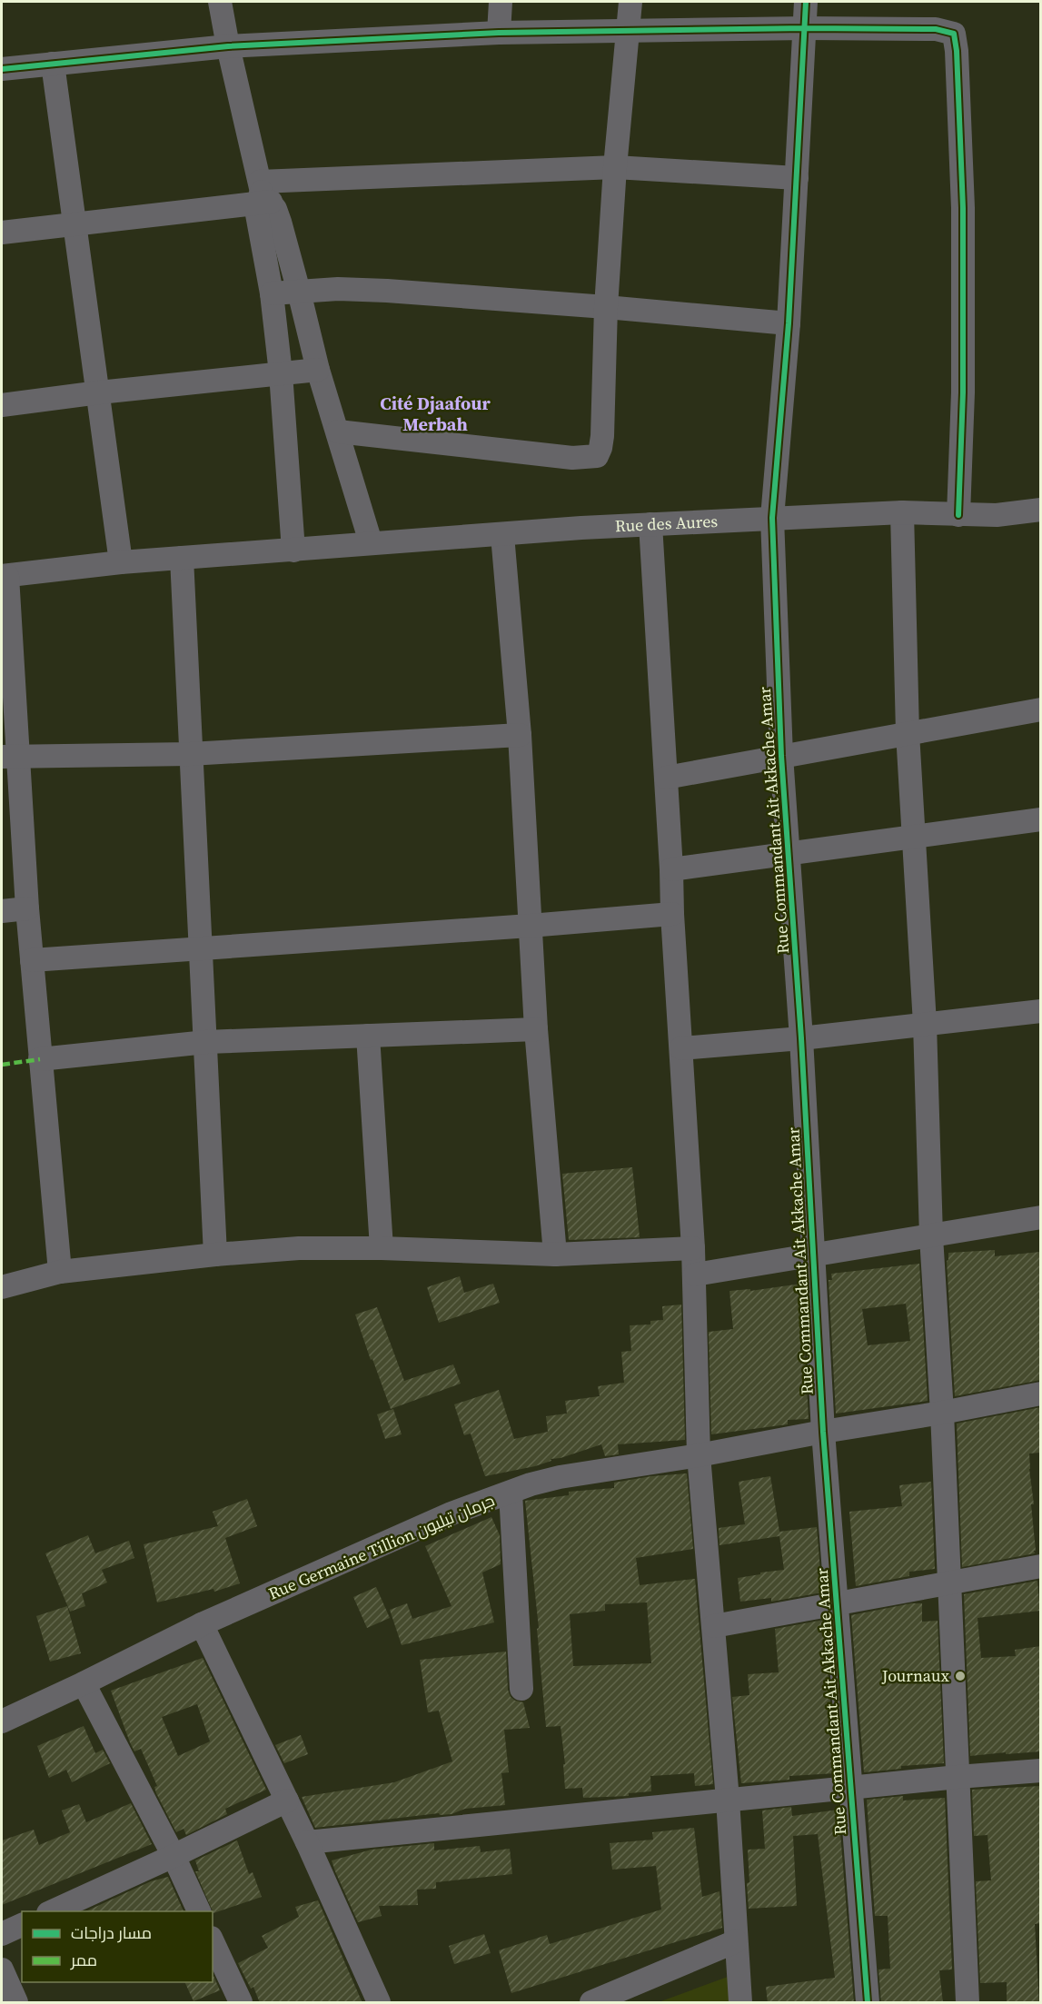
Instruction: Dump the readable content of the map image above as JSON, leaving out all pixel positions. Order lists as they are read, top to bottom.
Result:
{
  "streets": {
    "street": ["Rue des Aures", "Rue Commandant Ait Akkache Amar", "Rue Germaine Tillion جرمان تيليون"]
  },
  "crossings": [
    ["Rue des Aures", "Rue Commandant Ait Akkache Amar"],
    ["Rue Commandant Ait Akkache Amar", "Rue Germaine Tillion جرمان تيليون"]
  ],
  "districts": ["Cité Djaafour Merbah"],
  "places": ["Journaux"],
  "legend": ["مسار دراجات", "ممر"]
}
